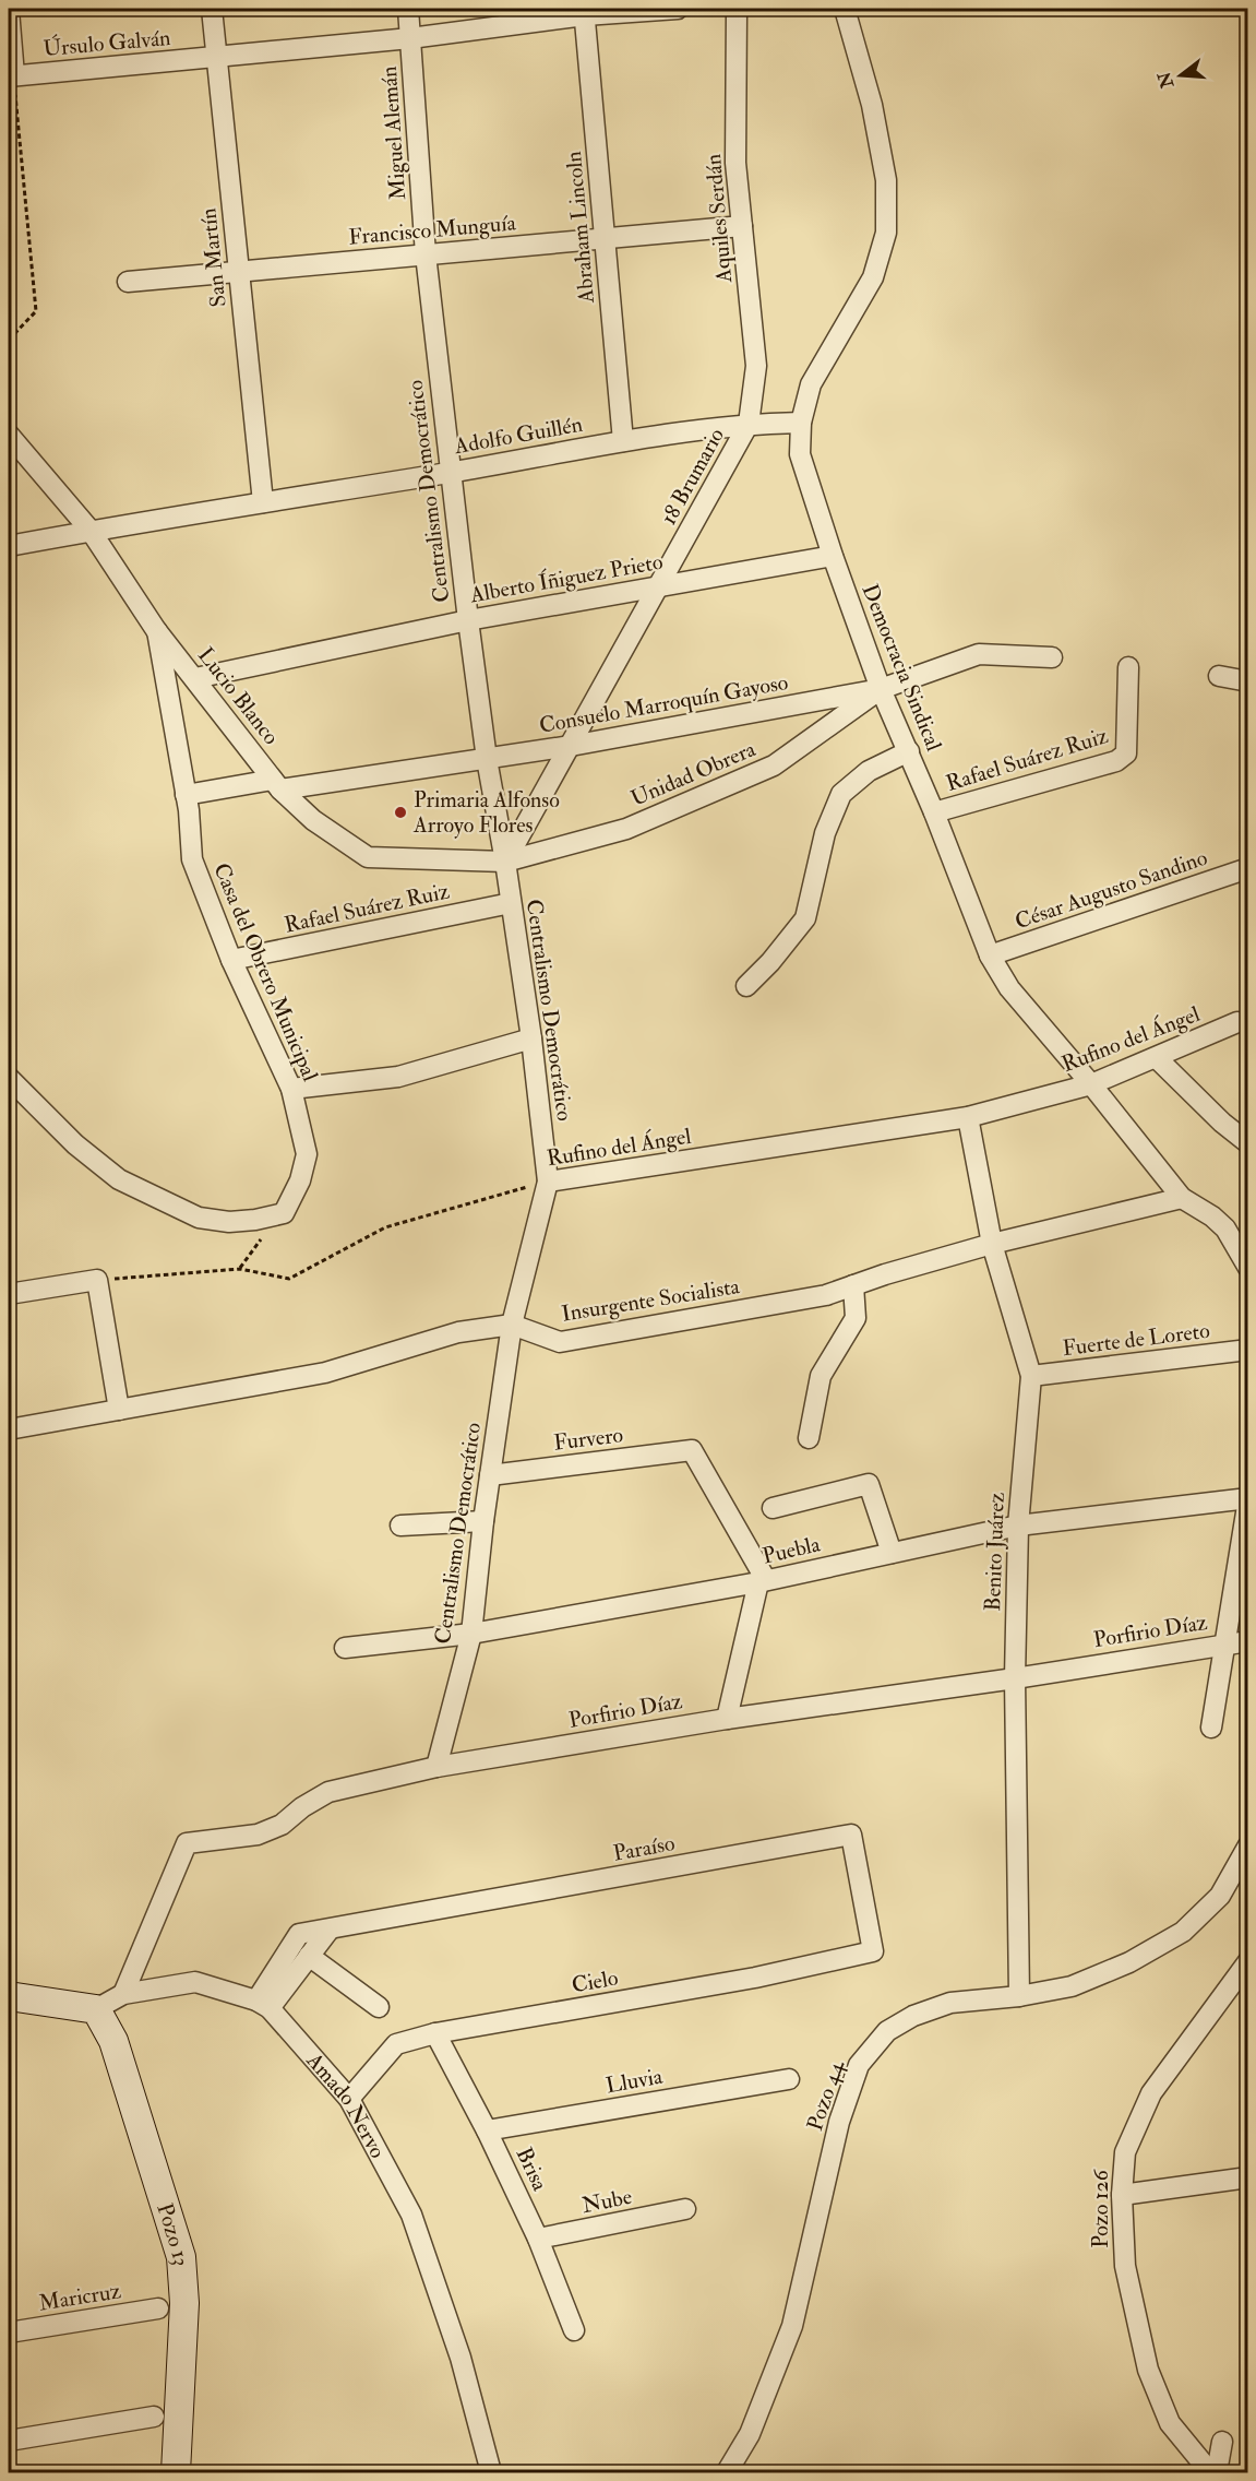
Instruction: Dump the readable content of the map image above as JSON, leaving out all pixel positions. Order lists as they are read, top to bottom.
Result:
{
  "streets": {
    "main road": ["Pozo 13"],
    "street": [
      "Úrsulo Galván",
      "Miguel Alemán",
      "Aquiles Serdán",
      "Abraham Lincoln",
      "Francisco Munguía",
      "San Martín",
      "Adolfo Guillén",
      "18 Brumario",
      "Centralismo Democrático",
      "Alberto Íñiguez Prieto",
      "Democracia Sindical",
      "Lucio Blanco",
      "Consuelo Marroquín Gayoso",
      "Rafael Suárez Ruiz",
      "Unidad Obrera",
      "César Augusto Sandino",
      "Casa del Obrero Municipal",
      "Rufino del Ángel",
      "Insurgente Socialista",
      "Fuerte de Loreto",
      "Furvero",
      "Puebla",
      "Benito Juárez",
      "Porfirio Díaz",
      "Paraíso",
      "Cielo",
      "Lluvia",
      "Pozo 44",
      "Amado Nervo",
      "Brisa",
      "Nube",
      "Pozo 126",
      "Maricruz"
    ]
  },
  "crossings": [
    ["Úrsulo Galván", "Miguel Alemán"],
    ["Úrsulo Galván", "Abraham Lincoln"],
    ["Úrsulo Galván", "San Martín"],
    ["Miguel Alemán", "Francisco Munguía"],
    ["Miguel Alemán", "Centralismo Democrático"],
    ["Aquiles Serdán", "Francisco Munguía"],
    ["Aquiles Serdán", "Adolfo Guillén"],
    ["Aquiles Serdán", "18 Brumario"],
    ["Abraham Lincoln", "Francisco Munguía"],
    ["Abraham Lincoln", "Adolfo Guillén"],
    ["Francisco Munguía", "San Martín"],
    ["Francisco Munguía", "Centralismo Democrático"],
    ["San Martín", "Adolfo Guillén"],
    ["Adolfo Guillén", "18 Brumario"],
    ["Adolfo Guillén", "Centralismo Democrático"],
    ["Adolfo Guillén", "Democracia Sindical"],
    ["Adolfo Guillén", "Lucio Blanco"],
    ["18 Brumario", "Centralismo Democrático"],
    ["18 Brumario", "Alberto Íñiguez Prieto"],
    ["18 Brumario", "Lucio Blanco"],
    ["18 Brumario", "Consuelo Marroquín Gayoso"],
    ["18 Brumario", "Unidad Obrera"],
    ["Centralismo Democrático", "Alberto Íñiguez Prieto"],
    ["Centralismo Democrático", "Lucio Blanco"],
    ["Centralismo Democrático", "Consuelo Marroquín Gayoso"],
    ["Centralismo Democrático", "Rafael Suárez Ruiz"],
    ["Centralismo Democrático", "Unidad Obrera"],
    ["Centralismo Democrático", "Rufino del Ángel"],
    ["Centralismo Democrático", "Insurgente Socialista"],
    ["Centralismo Democrático", "Furvero"],
    ["Centralismo Democrático", "Puebla"],
    ["Centralismo Democrático", "Porfirio Díaz"],
    ["Alberto Íñiguez Prieto", "Democracia Sindical"],
    ["Alberto Íñiguez Prieto", "Lucio Blanco"],
    ["Democracia Sindical", "Consuelo Marroquín Gayoso"],
    ["Democracia Sindical", "Rafael Suárez Ruiz"],
    ["Democracia Sindical", "Unidad Obrera"],
    ["Democracia Sindical", "César Augusto Sandino"],
    ["Democracia Sindical", "Rufino del Ángel"],
    ["Democracia Sindical", "Insurgente Socialista"],
    ["Lucio Blanco", "Consuelo Marroquín Gayoso"],
    ["Lucio Blanco", "Unidad Obrera"],
    ["Lucio Blanco", "Casa del Obrero Municipal"],
    ["Consuelo Marroquín Gayoso", "Unidad Obrera"],
    ["Consuelo Marroquín Gayoso", "Casa del Obrero Municipal"],
    ["Rafael Suárez Ruiz", "Casa del Obrero Municipal"],
    ["Rufino del Ángel", "Benito Juárez"],
    ["Insurgente Socialista", "Benito Juárez"],
    ["Fuerte de Loreto", "Benito Juárez"],
    ["Furvero", "Puebla"],
    ["Puebla", "Benito Juárez"],
    ["Benito Juárez", "Porfirio Díaz"],
    ["Benito Juárez", "Pozo 44"],
    ["Paraíso", "Cielo"],
    ["Paraíso", "Amado Nervo"],
    ["Cielo", "Amado Nervo"],
    ["Cielo", "Brisa"],
    ["Lluvia", "Brisa"],
    ["Brisa", "Nube"]
  ],
  "places": ["Primaria Alfonso Arroyo Flores"],
  "north": "left"
}
